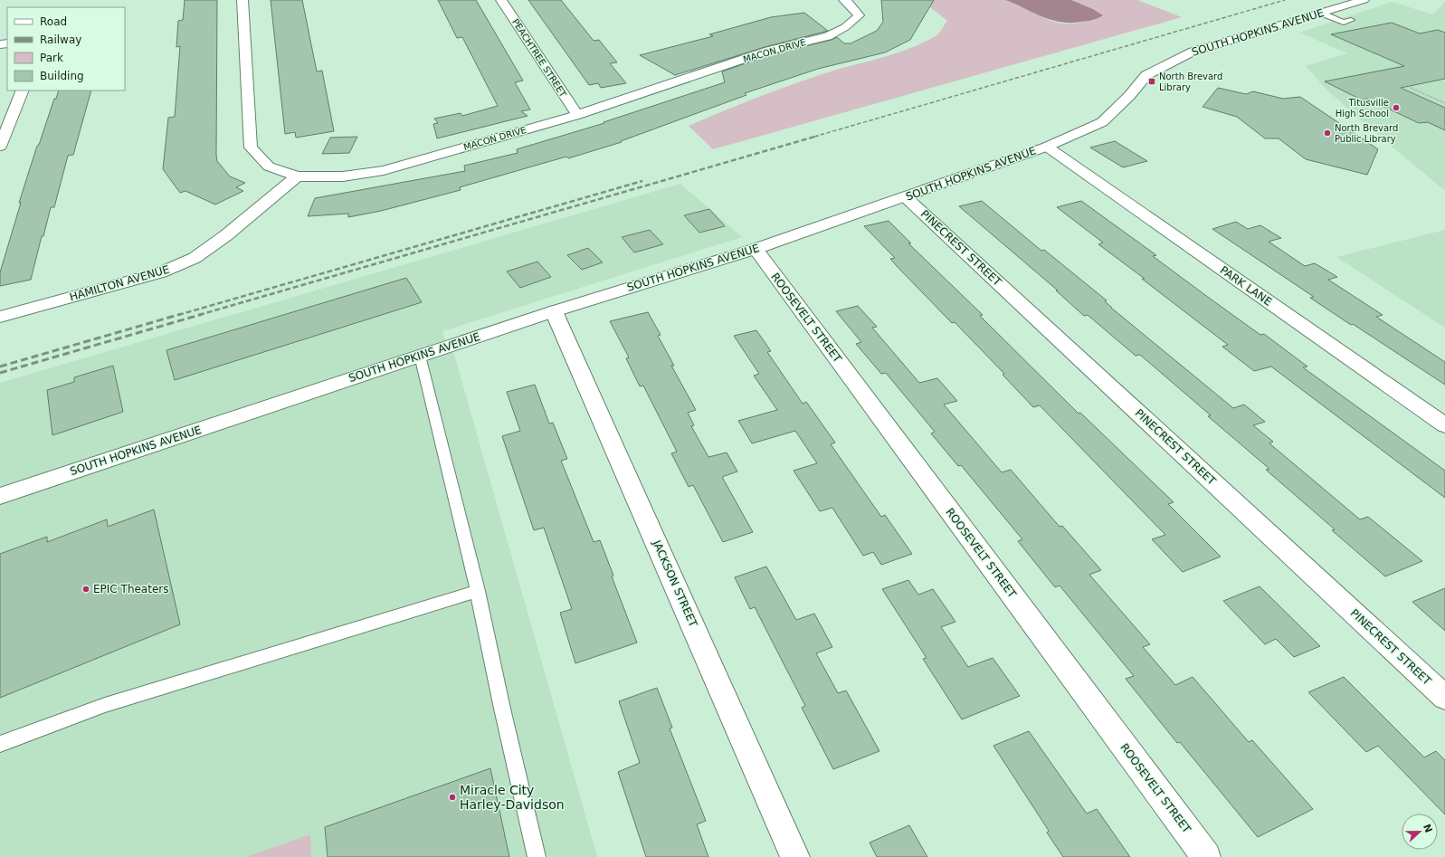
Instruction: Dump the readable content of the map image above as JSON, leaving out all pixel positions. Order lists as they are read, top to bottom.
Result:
{
  "streets": {
    "street": [
      "SOUTH HOPKINS AVENUE",
      "MACON DRIVE",
      "PEACHTREE STREET",
      "PINECREST STREET",
      "HAMILTON AVENUE",
      "PARK LANE",
      "ROOSEVELT STREET",
      "JACKSON STREET"
    ]
  },
  "crossings": [
    ["SOUTH HOPKINS AVENUE", "PINECREST STREET"],
    ["SOUTH HOPKINS AVENUE", "PARK LANE"],
    ["SOUTH HOPKINS AVENUE", "ROOSEVELT STREET"],
    ["SOUTH HOPKINS AVENUE", "JACKSON STREET"],
    ["MACON DRIVE", "PEACHTREE STREET"],
    ["MACON DRIVE", "HAMILTON AVENUE"]
  ],
  "places": {
    "transit": ["North Brevard Library"],
    "other": [
      "Titusville High School",
      "North Brevard Public Library",
      "EPIC Theaters",
      "Miracle City Harley-Davidson"
    ]
  },
  "legend": [
    "Road",
    "Railway",
    "Park",
    "Building"
  ],
  "north": "right"
}
